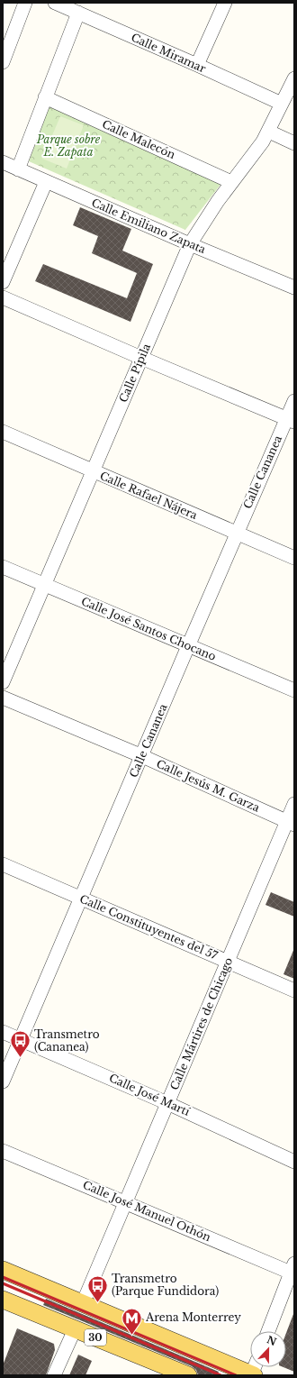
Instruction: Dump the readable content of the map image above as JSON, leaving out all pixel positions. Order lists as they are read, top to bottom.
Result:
{
  "streets": {
    "main road": ["30"],
    "street": [
      "Calle Miramar",
      "Calle Malecón",
      "Calle Emiliano Zapata",
      "Calle Pípila",
      "Calle Cananea",
      "Calle Rafael Nájera",
      "Calle José Santos Chocano",
      "Calle Jesús M. Garza",
      "Calle Constituyentes del 57",
      "Calle Mártires de Chicago",
      "Calle José Martí",
      "Calle José Manuel Othón"
    ]
  },
  "crossings": [
    ["Calle Miramar", "Calle Pípila"],
    ["Calle Malecón", "Calle Pípila"],
    ["Calle Emiliano Zapata", "Calle Pípila"],
    ["Calle Pípila", "Calle Rafael Nájera"],
    ["Calle Pípila", "Calle José Santos Chocano"],
    ["Calle Cananea", "Calle Rafael Nájera"],
    ["Calle Cananea", "Calle José Santos Chocano"],
    ["Calle Cananea", "Calle Jesús M. Garza"],
    ["Calle Cananea", "Calle Constituyentes del 57"],
    ["Calle Cananea", "Calle José Martí"],
    ["Calle Jesús M. Garza", "Calle Mártires de Chicago"],
    ["Calle Constituyentes del 57", "Calle Mártires de Chicago"],
    ["Calle Mártires de Chicago", "Calle José Martí"],
    ["Calle Mártires de Chicago", "Calle José Manuel Othón"],
    ["Calle Mártires de Chicago", "30"]
  ],
  "parks": ["Parque sobre E. Zapata"],
  "places": {
    "bus stop": ["Transmetro (Cananea)", "Transmetro (Parque Fundidora)"],
    "metro station": ["Arena Monterrey"]
  },
  "north": "top"
}
